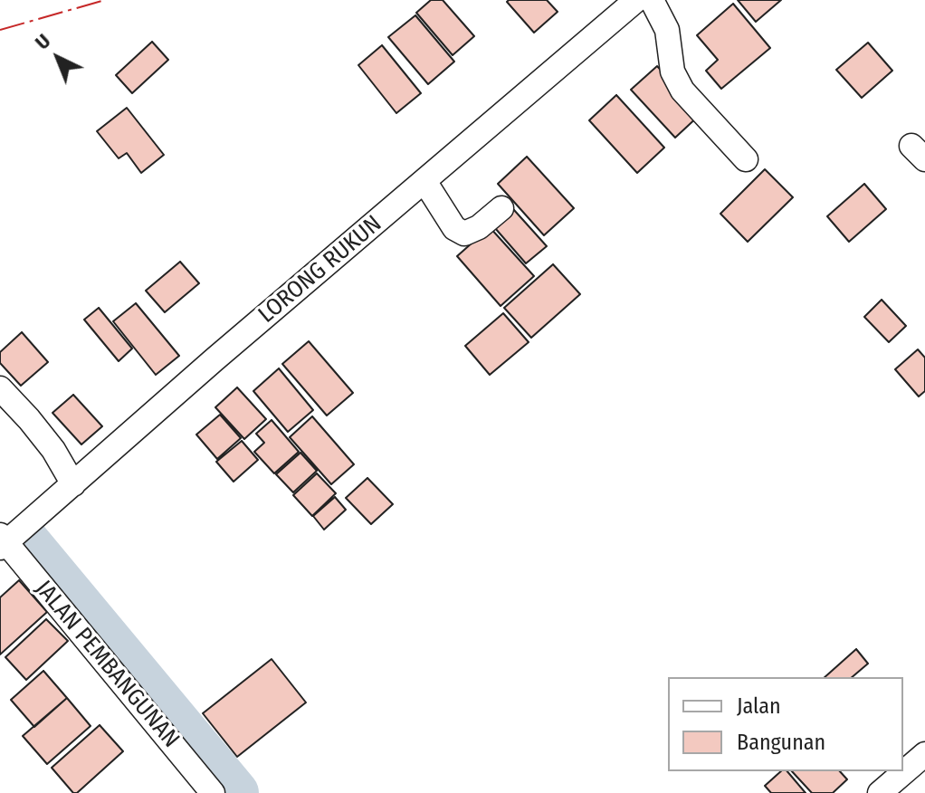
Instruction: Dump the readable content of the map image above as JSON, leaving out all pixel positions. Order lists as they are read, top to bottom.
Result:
{
  "streets": {
    "street": ["LORONG RUKUN", "JALAN PEMBANGUNAN"]
  },
  "crossings": [
    ["LORONG RUKUN", "JALAN PEMBANGUNAN"]
  ],
  "legend": ["Jalan", "Bangunan"],
  "north": "top left"
}
